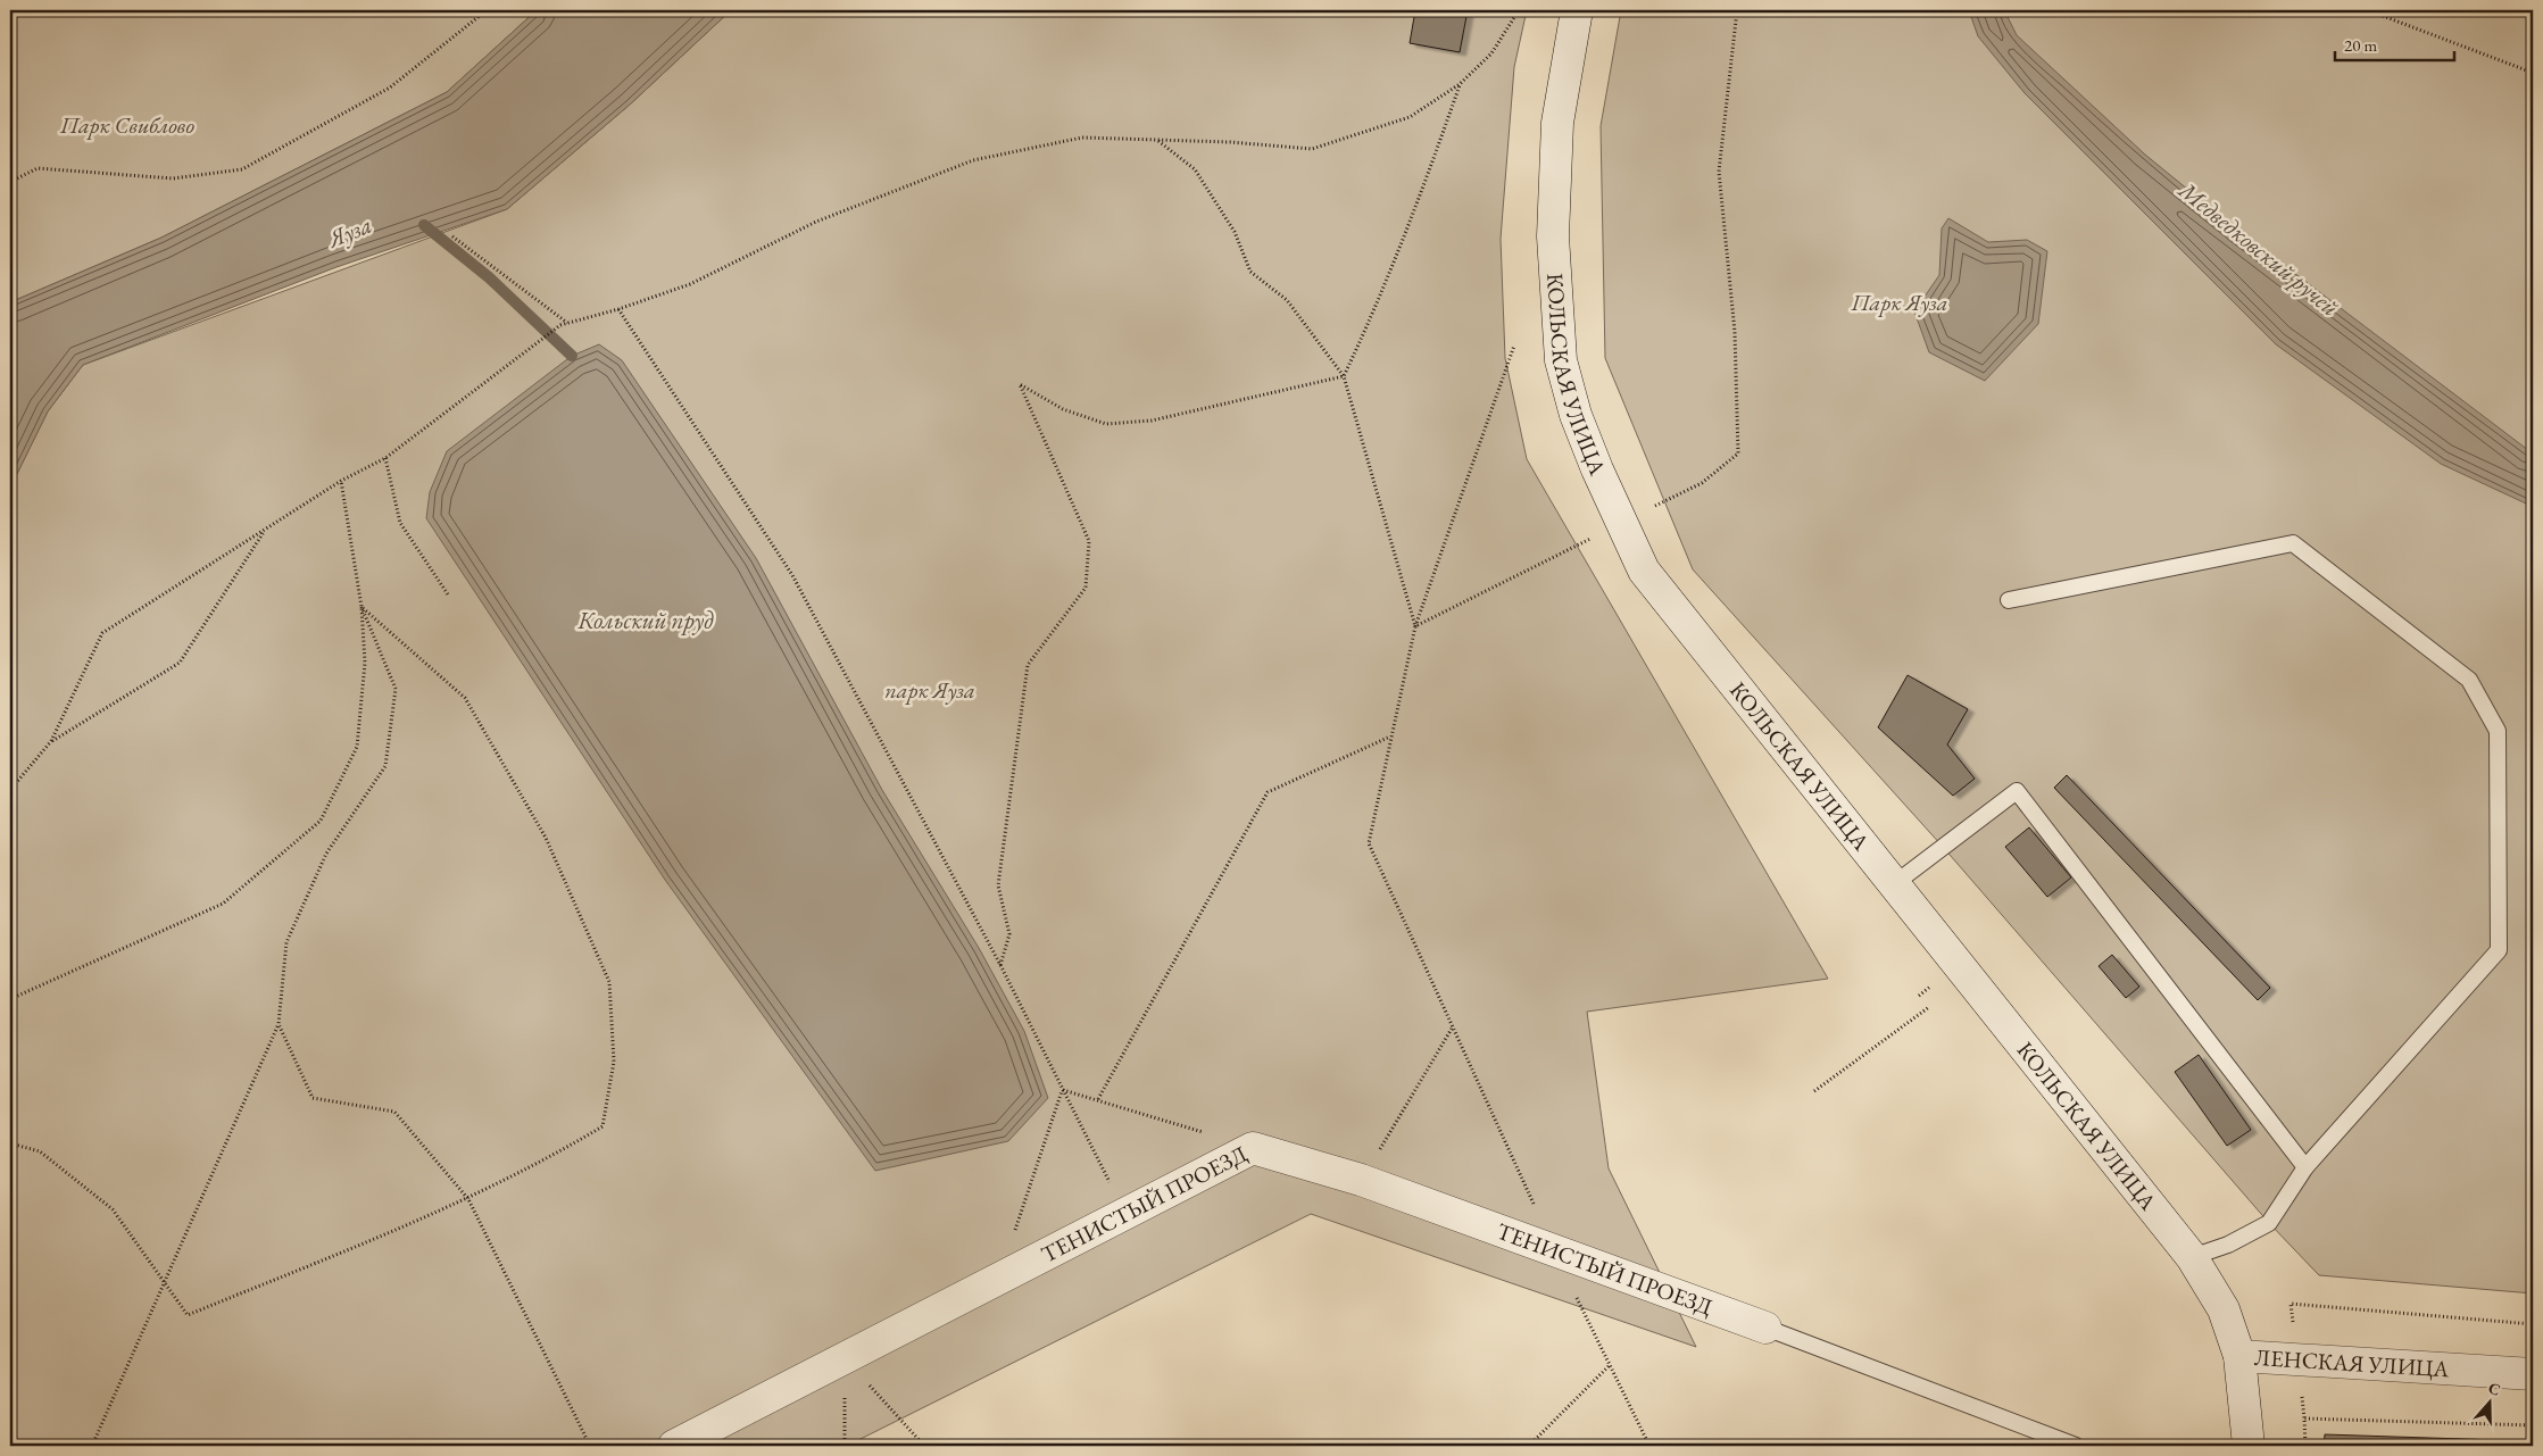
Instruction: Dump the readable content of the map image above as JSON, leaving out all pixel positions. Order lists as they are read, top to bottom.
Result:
{
  "streets": {
    "main road": ["КОЛЬСКАЯ УЛИЦА", "ТЕНИСТЫЙ ПРОЕЗД", "ЛЕНСКАЯ УЛИЦА"]
  },
  "crossings": [
    ["КОЛЬСКАЯ УЛИЦА", "ЛЕНСКАЯ УЛИЦА"]
  ],
  "water": ["Яуза", "Медведковский ручей", "Кольский пруд"],
  "parks": ["Парк Свиблово", "Парк Яуза", "парк Яуза"],
  "scale_bar": "20 m",
  "north": "top"
}
